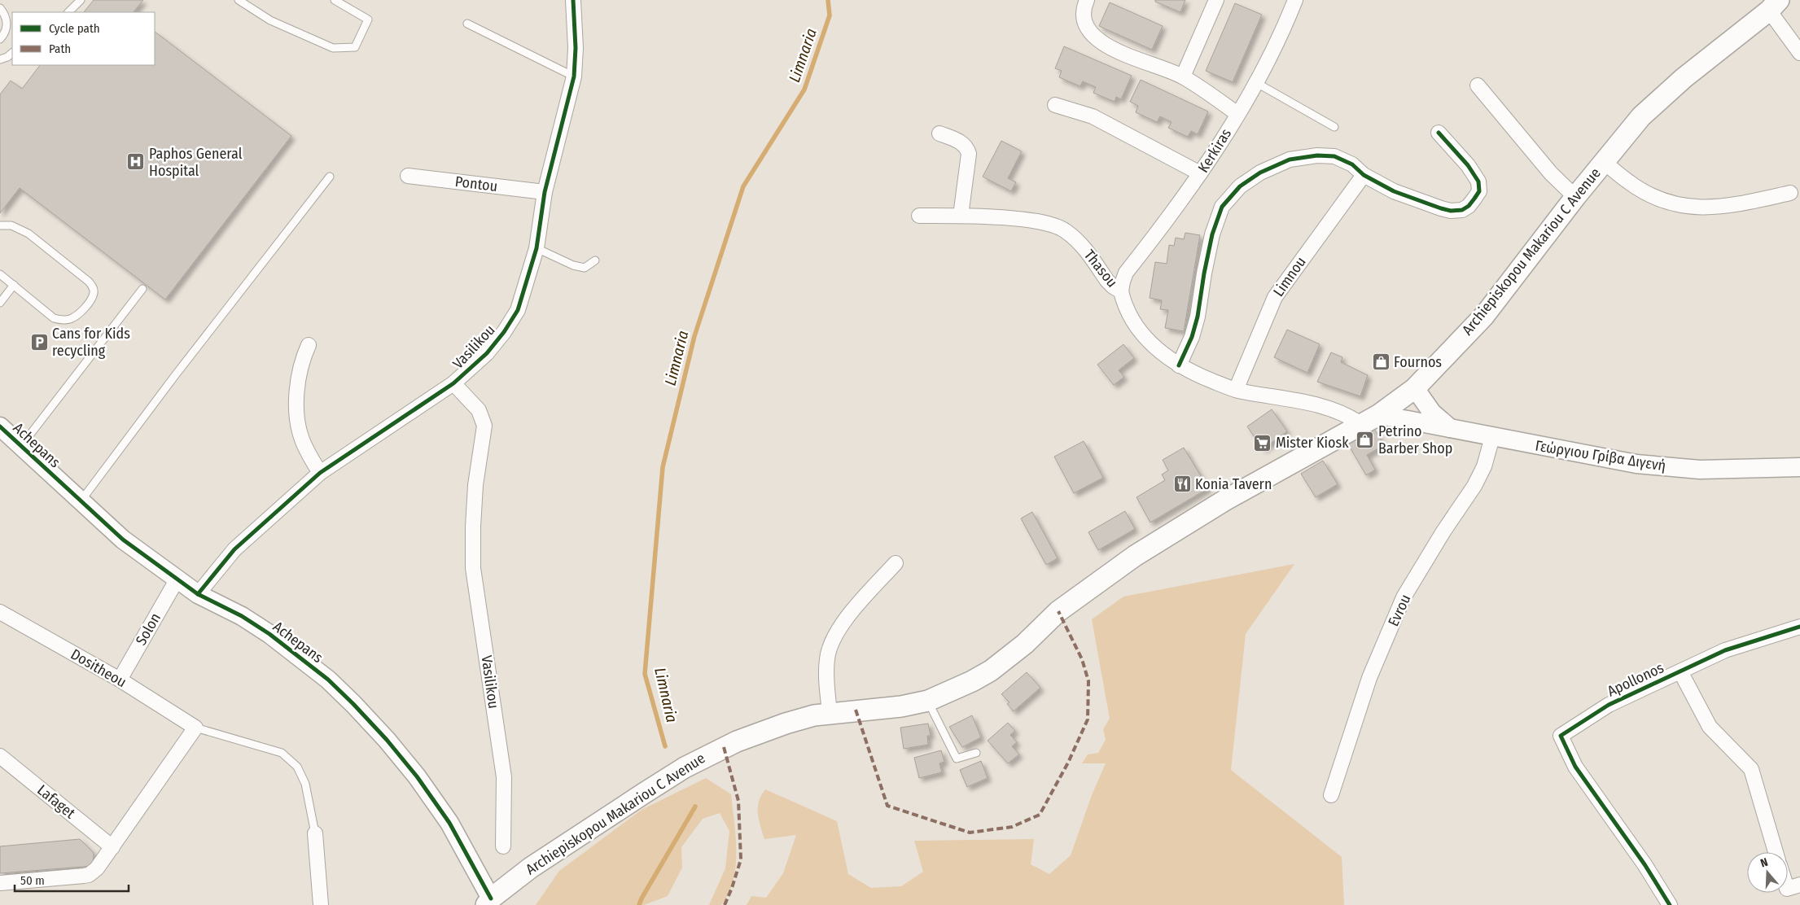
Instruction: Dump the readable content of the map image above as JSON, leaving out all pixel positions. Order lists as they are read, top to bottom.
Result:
{
  "streets": {
    "main road": ["Archiepiskopou Makariou C Avenue"],
    "street": [
      "Kerkiras",
      "Pontou",
      "Thasou",
      "Limnou",
      "Vasilikou",
      "Achepans",
      "Γεώργιου Γρίβα Διγενή",
      "Evrou",
      "Solon",
      "Dositheou",
      "Apollonos",
      "Lafaget"
    ]
  },
  "crossings": [
    ["Kerkiras", "Thasou"],
    ["Pontou", "Vasilikou"],
    ["Archiepiskopou Makariou C Avenue", "Thasou"],
    ["Archiepiskopou Makariou C Avenue", "Achepans"],
    ["Archiepiskopou Makariou C Avenue", "Γεώργιου Γρίβα Διγενή"],
    ["Thasou", "Limnou"],
    ["Thasou", "Γεώργιου Γρίβα Διγενή"],
    ["Vasilikou", "Achepans"],
    ["Achepans", "Solon"],
    ["Γεώργιου Γρίβα Διγενή", "Evrou"],
    ["Solon", "Dositheou"]
  ],
  "water": ["Limnaria"],
  "places": {
    "hospital": ["Paphos General Hospital"],
    "parking": ["Cans for Kids recycling"],
    "shop": ["Fournos", "Petrino Barber Shop"],
    "supermarket": ["Mister Kiosk"],
    "restaurant": ["Konia Tavern"]
  },
  "legend": ["Cycle path", "Path"],
  "scale_bar": "50 m",
  "north": "top"
}
